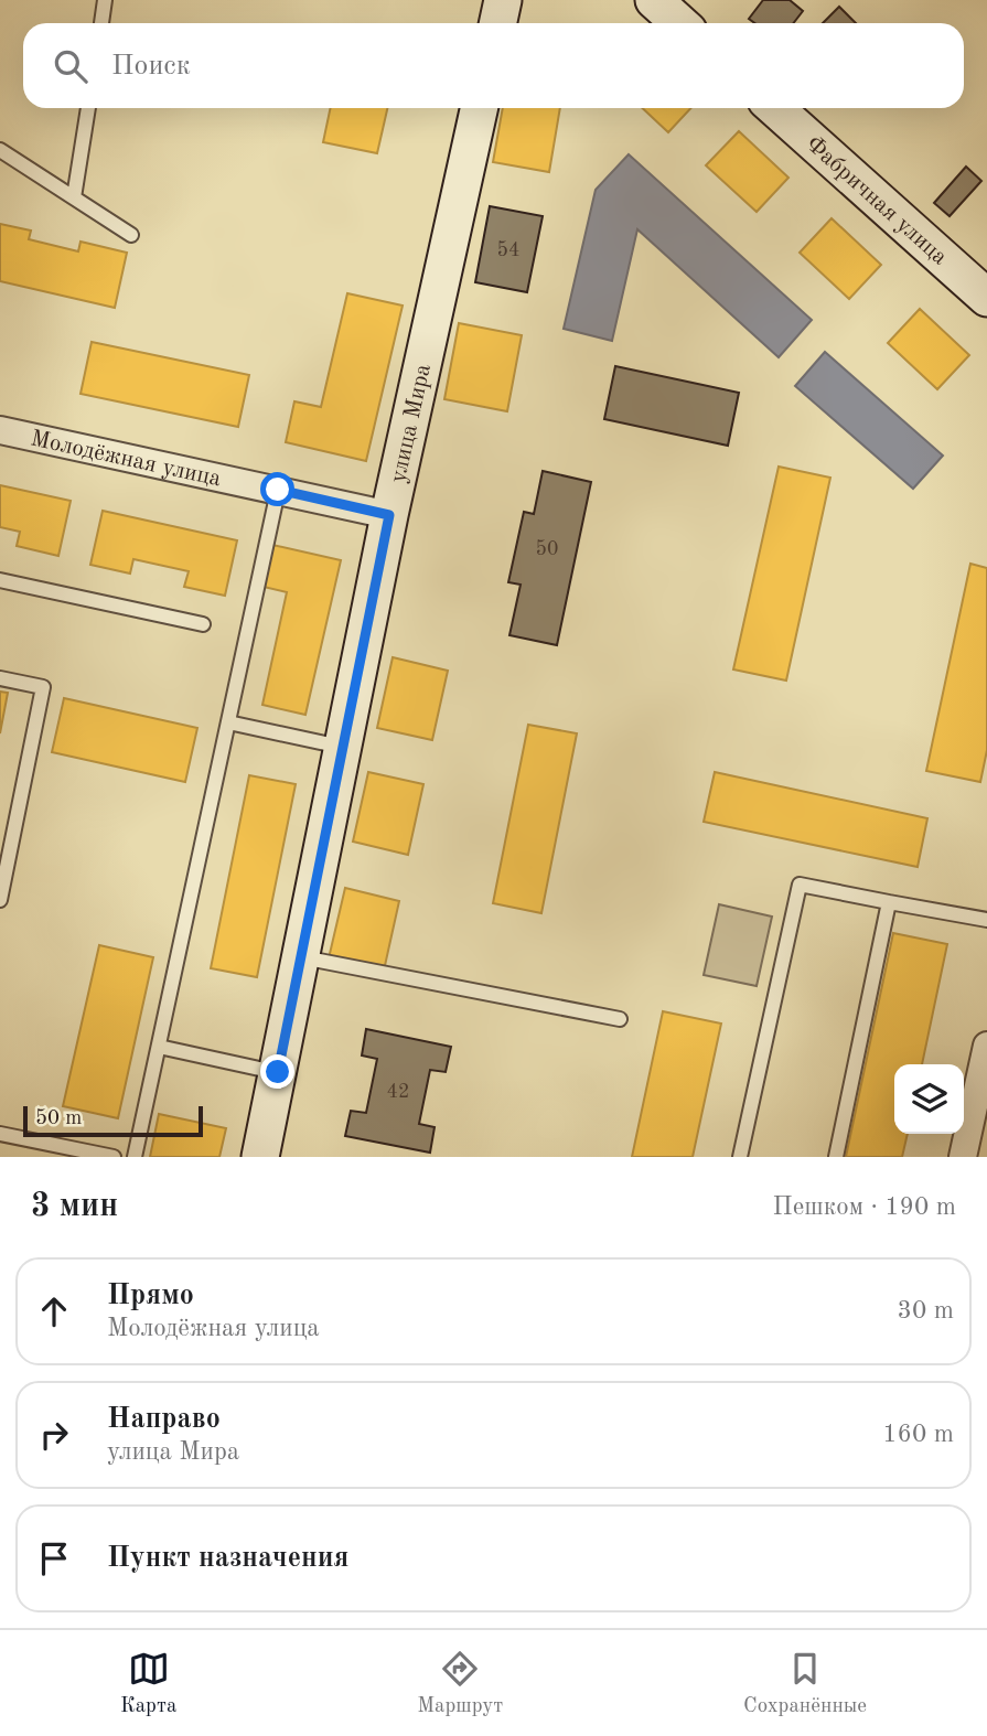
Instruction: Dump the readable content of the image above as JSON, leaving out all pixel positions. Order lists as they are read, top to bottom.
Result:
{
  "streets": {
    "street": ["Фабричная улица", "улица Мира", "Молодёжная улица"]
  },
  "crossings": [
    ["улица Мира", "Молодёжная улица"]
  ],
  "house_numbers": ["54", "50", "42"],
  "scale_bar": "50 m",
  "page": {
    "search": "Поиск",
    "scale": "50 m",
    "heading": ["3 мин", "Пешком · 190 m"],
    "list": [
      ["Прямо", "Молодёжная улица", "30 m"],
      ["Направо", "улица Мира", "160 m"],
      "Пункт назначения"
    ],
    "nav": ["Карта", "Маршрут", "Сохранённые"]
  }
}
